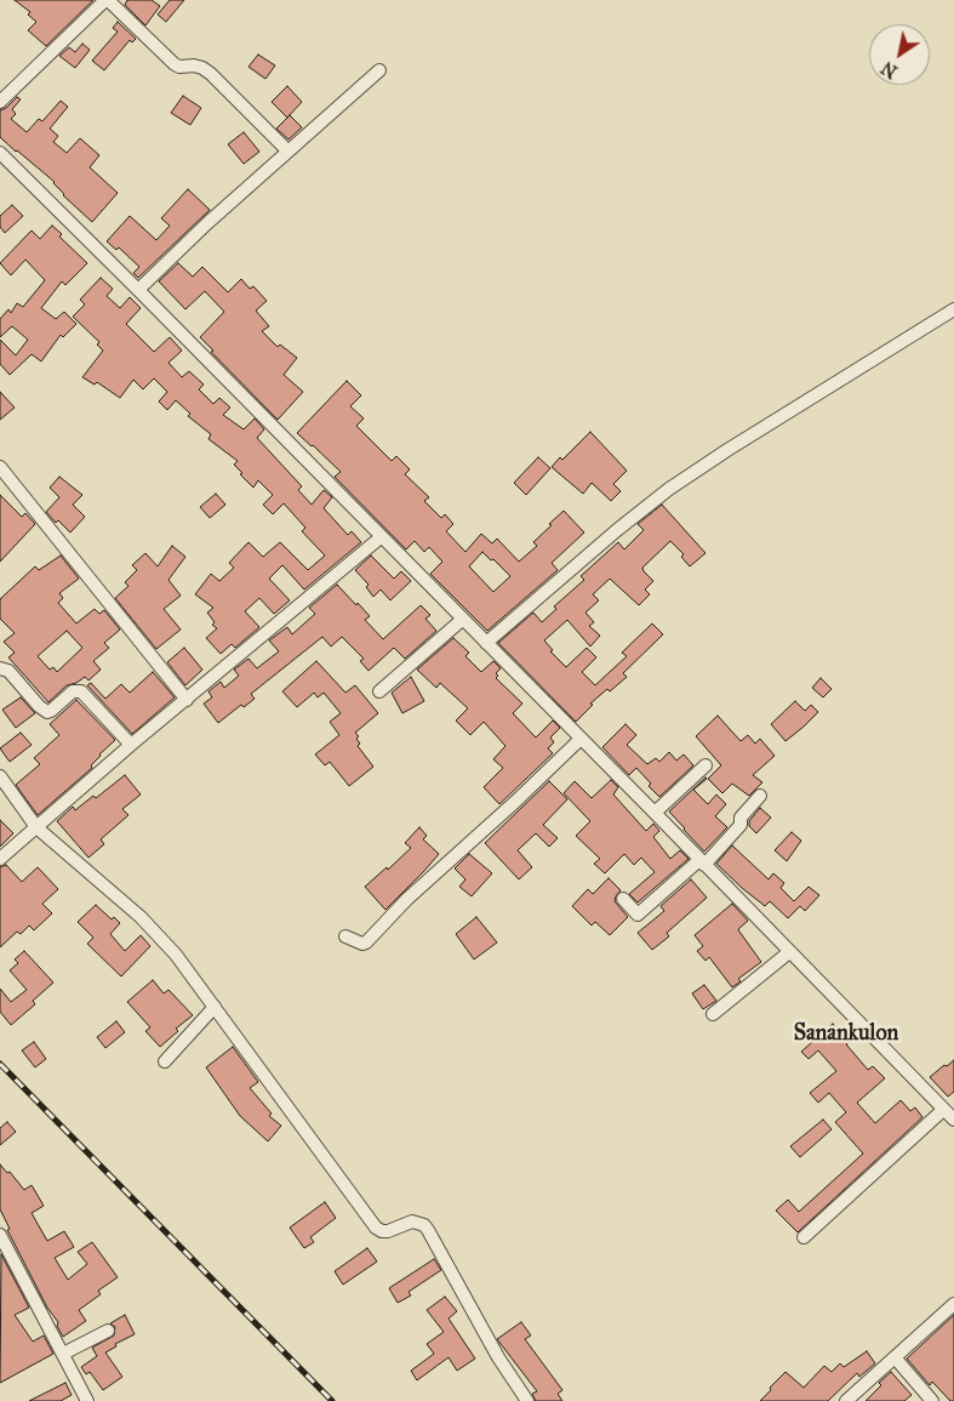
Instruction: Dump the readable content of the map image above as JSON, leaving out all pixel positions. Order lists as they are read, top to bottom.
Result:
{
  "districts": ["Sanankulon"],
  "north": "bottom left"
}
